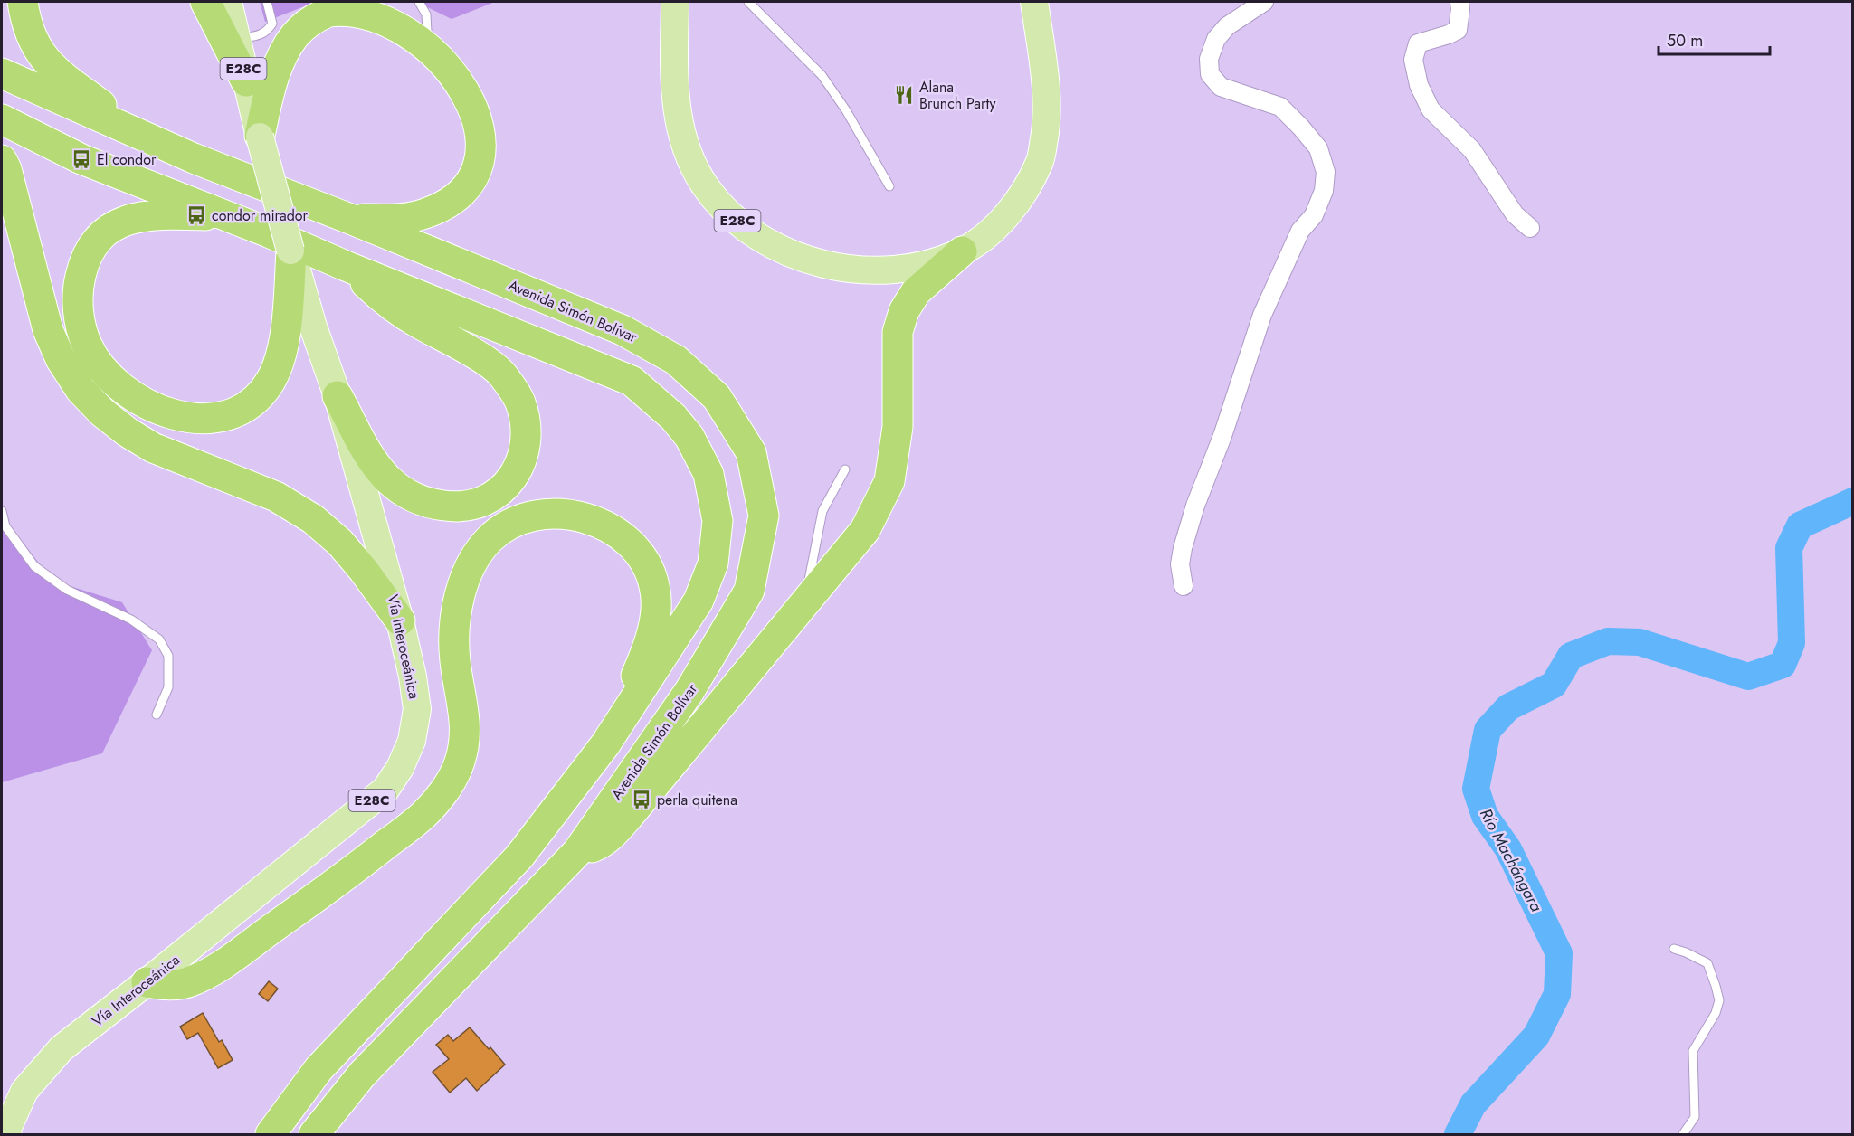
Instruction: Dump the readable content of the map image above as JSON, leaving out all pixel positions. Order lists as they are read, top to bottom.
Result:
{
  "streets": {
    "highway": ["Avenida Simón Bolívar"],
    "main road": ["E28C", "Vía Interoceánica"]
  },
  "water": ["Río Machángara"],
  "places": {
    "restaurant": ["Alana Brunch Party"],
    "bus stop": ["El condor", "condor mirador", "perla quitena"]
  },
  "scale_bar": "50 m"
}
